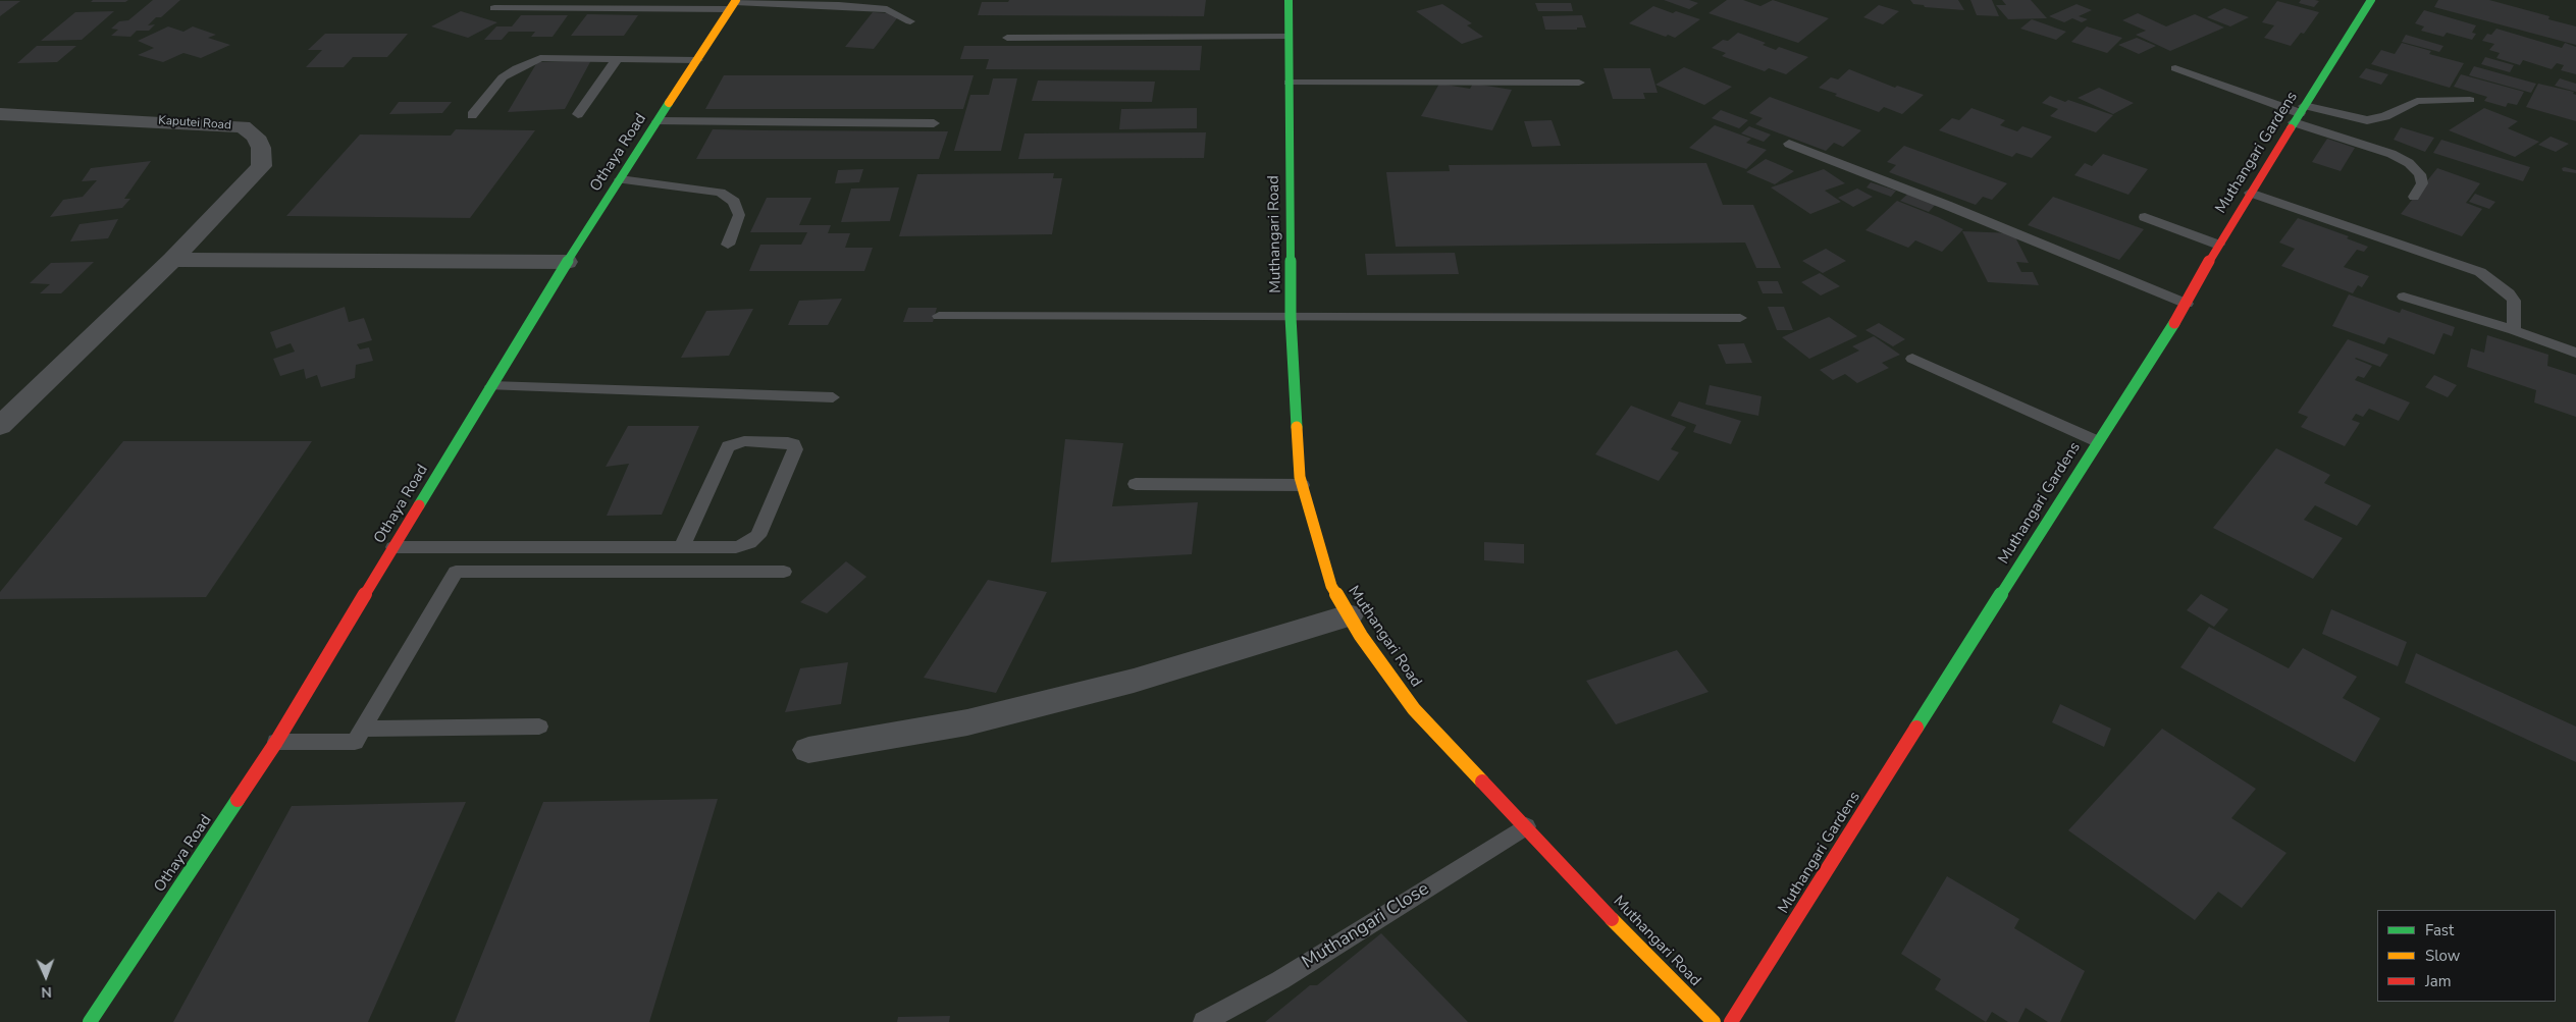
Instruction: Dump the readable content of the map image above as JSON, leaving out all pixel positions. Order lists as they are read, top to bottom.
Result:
{
  "streets": {
    "street": [
      "Kaputei Road",
      "Othaya Road",
      "Muthangari Gardens",
      "Muthangari Road"
    ],
    "lane": ["Muthangari Close"]
  },
  "crossings": [
    ["Muthangari Road", "Muthangari Close"]
  ],
  "legend": ["Fast", "Slow", "Jam"],
  "north": "bottom"
}
